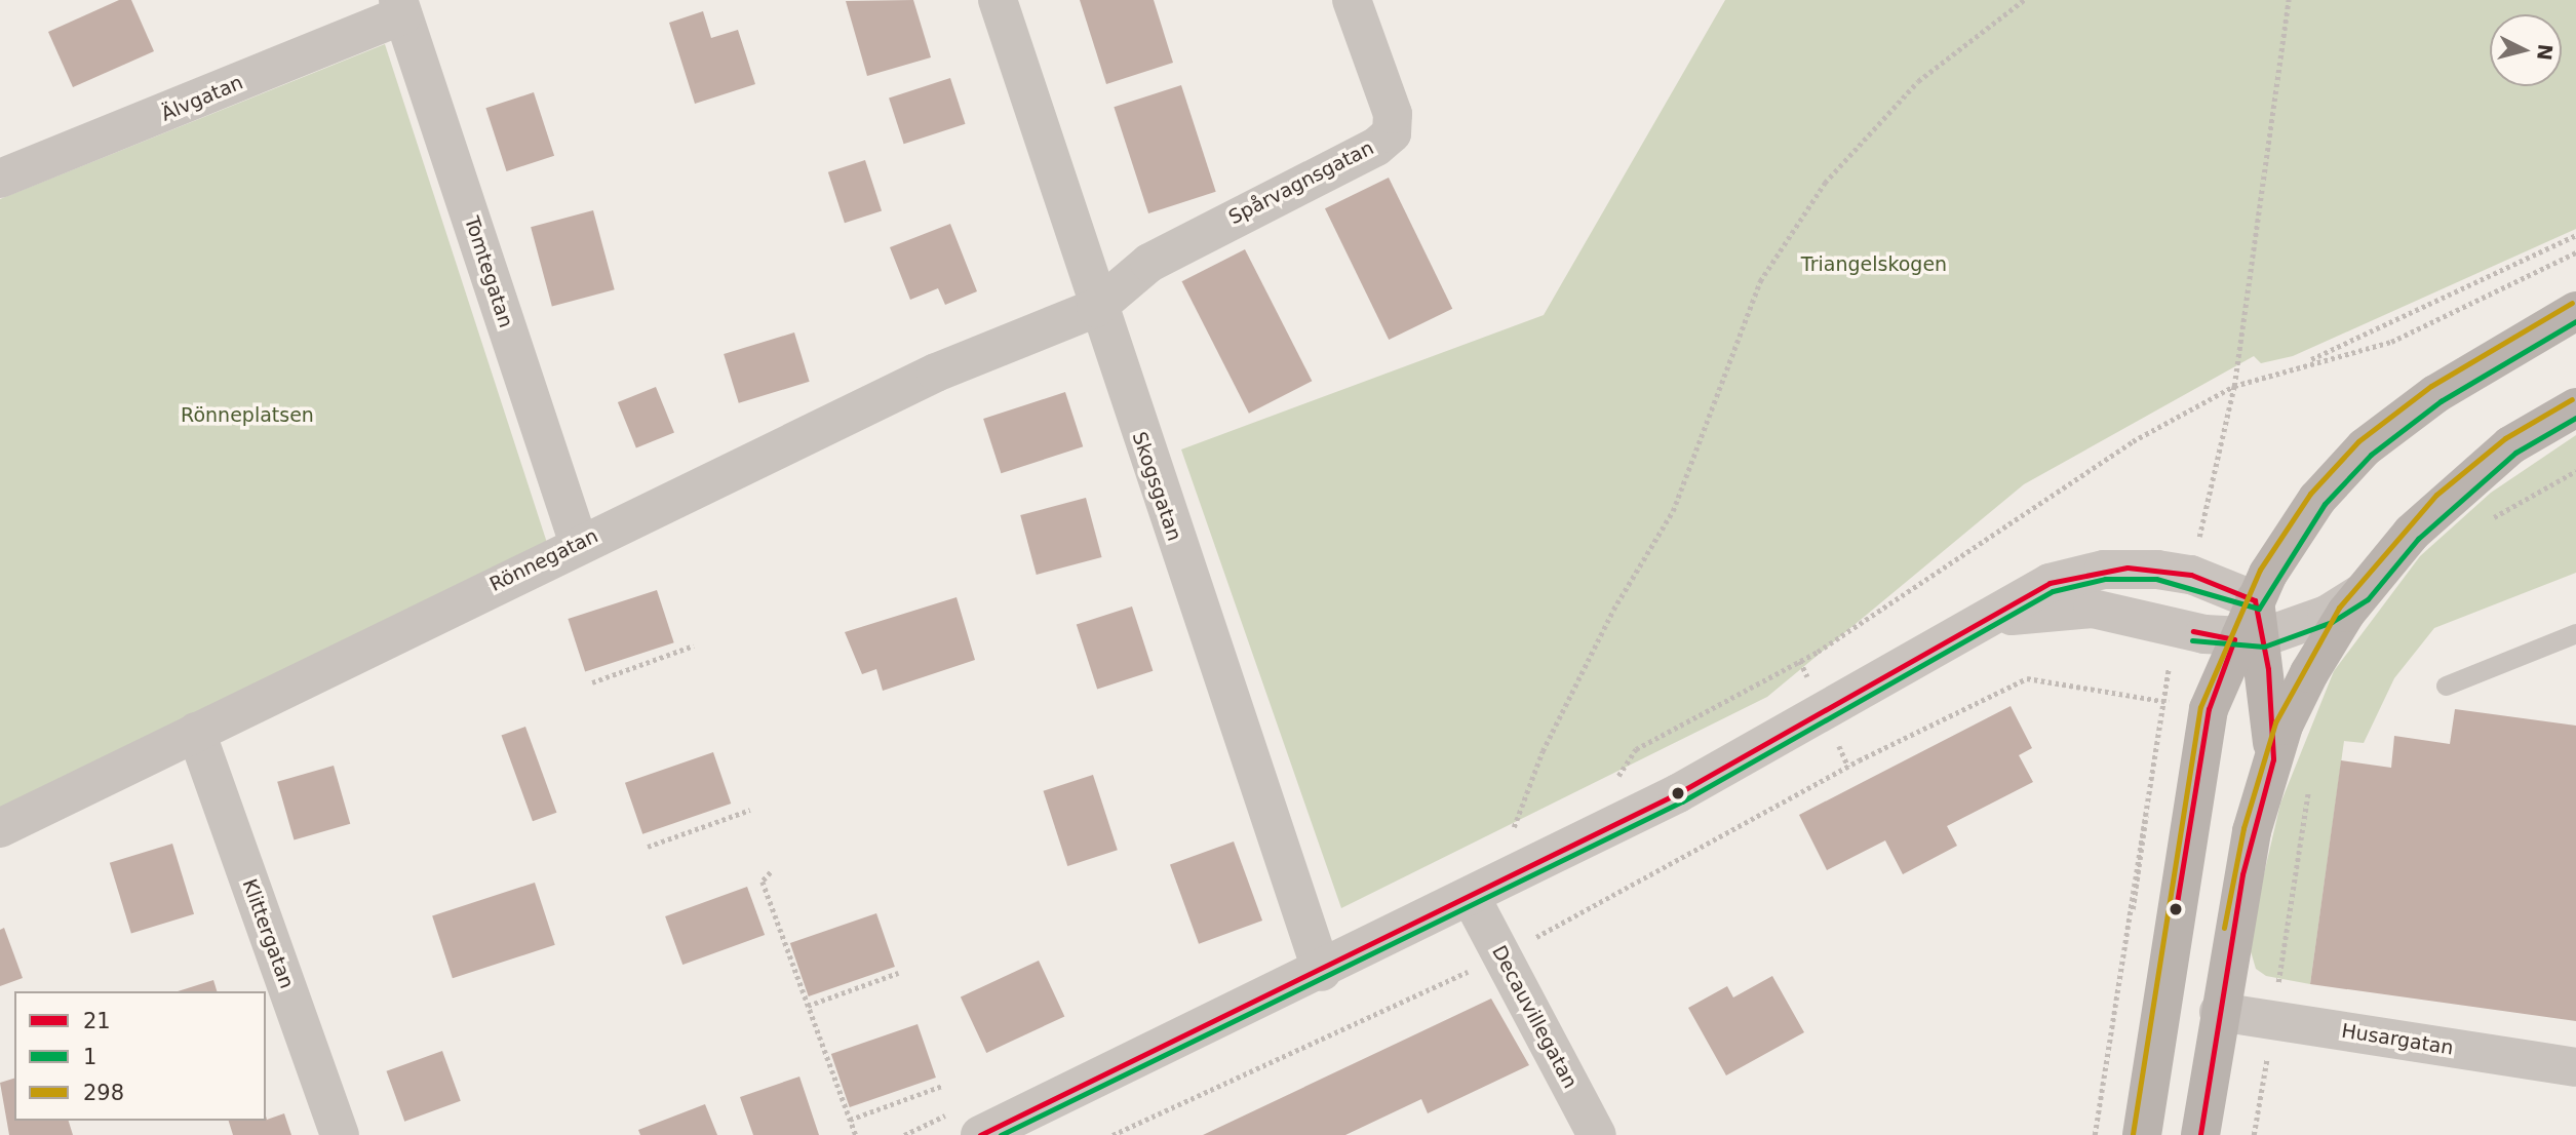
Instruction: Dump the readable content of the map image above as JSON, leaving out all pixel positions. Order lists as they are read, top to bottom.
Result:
{
  "streets": {
    "street": [
      "Älvgatan",
      "Spårvagnsgatan",
      "Tomtegatan",
      "Skogsgatan",
      "Rönnegatan",
      "Klittergatan",
      "Decauvillegatan",
      "Husargatan"
    ]
  },
  "crossings": [
    ["Älvgatan", "Tomtegatan"],
    ["Spårvagnsgatan", "Skogsgatan"],
    ["Spårvagnsgatan", "Rönnegatan"],
    ["Tomtegatan", "Rönnegatan"],
    ["Skogsgatan", "Rönnegatan"],
    ["Rönnegatan", "Klittergatan"]
  ],
  "parks": ["Triangelskogen", "Rönneplatsen"],
  "lines": ["transit line 298", "transit line 1", "transit line 21"],
  "legend": ["21", "1", "298"],
  "north": "right"
}
